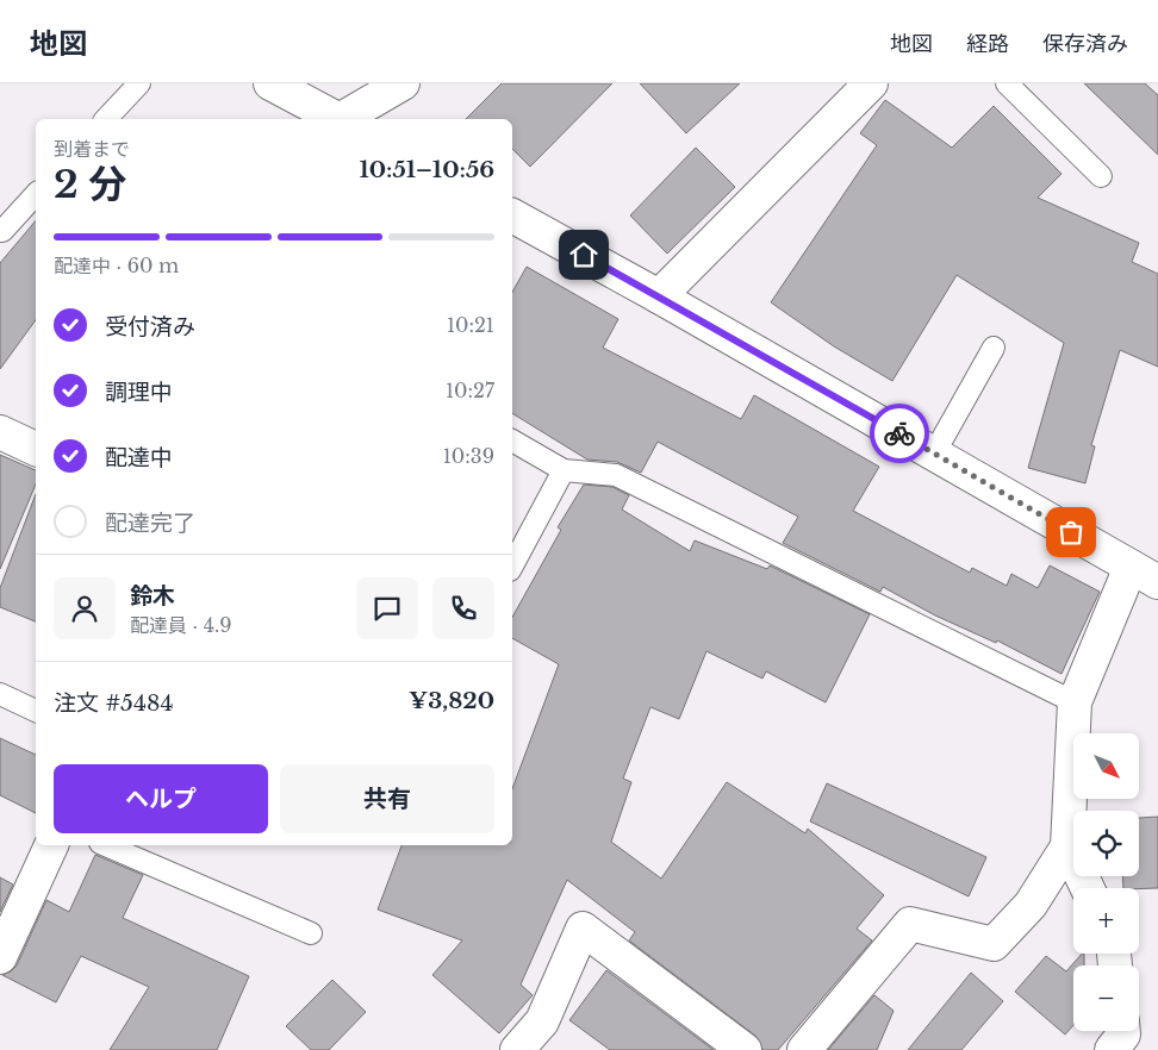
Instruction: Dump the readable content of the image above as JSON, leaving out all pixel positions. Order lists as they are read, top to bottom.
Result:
{
  "north": "bottom right",
  "page": {
    "header": "地図",
    "nav": ["地図", "経路", "保存済み"],
    "heading": ["2 分", "到着まで", "10:51–10:56"],
    "panel": [
      "鈴木",
      "配達員 · 4.9",
      "注文 #5484",
      "¥3,820"
    ],
    "bar": "配達中 · 60 m",
    "list": [
      ["受付済み", "10:21"],
      ["調理中", "10:27"],
      ["配達中", "10:39"],
      "配達完了"
    ],
    "map_buttons": ["+", "−"],
    "buttons": ["ヘルプ", "共有"]
  }
}
